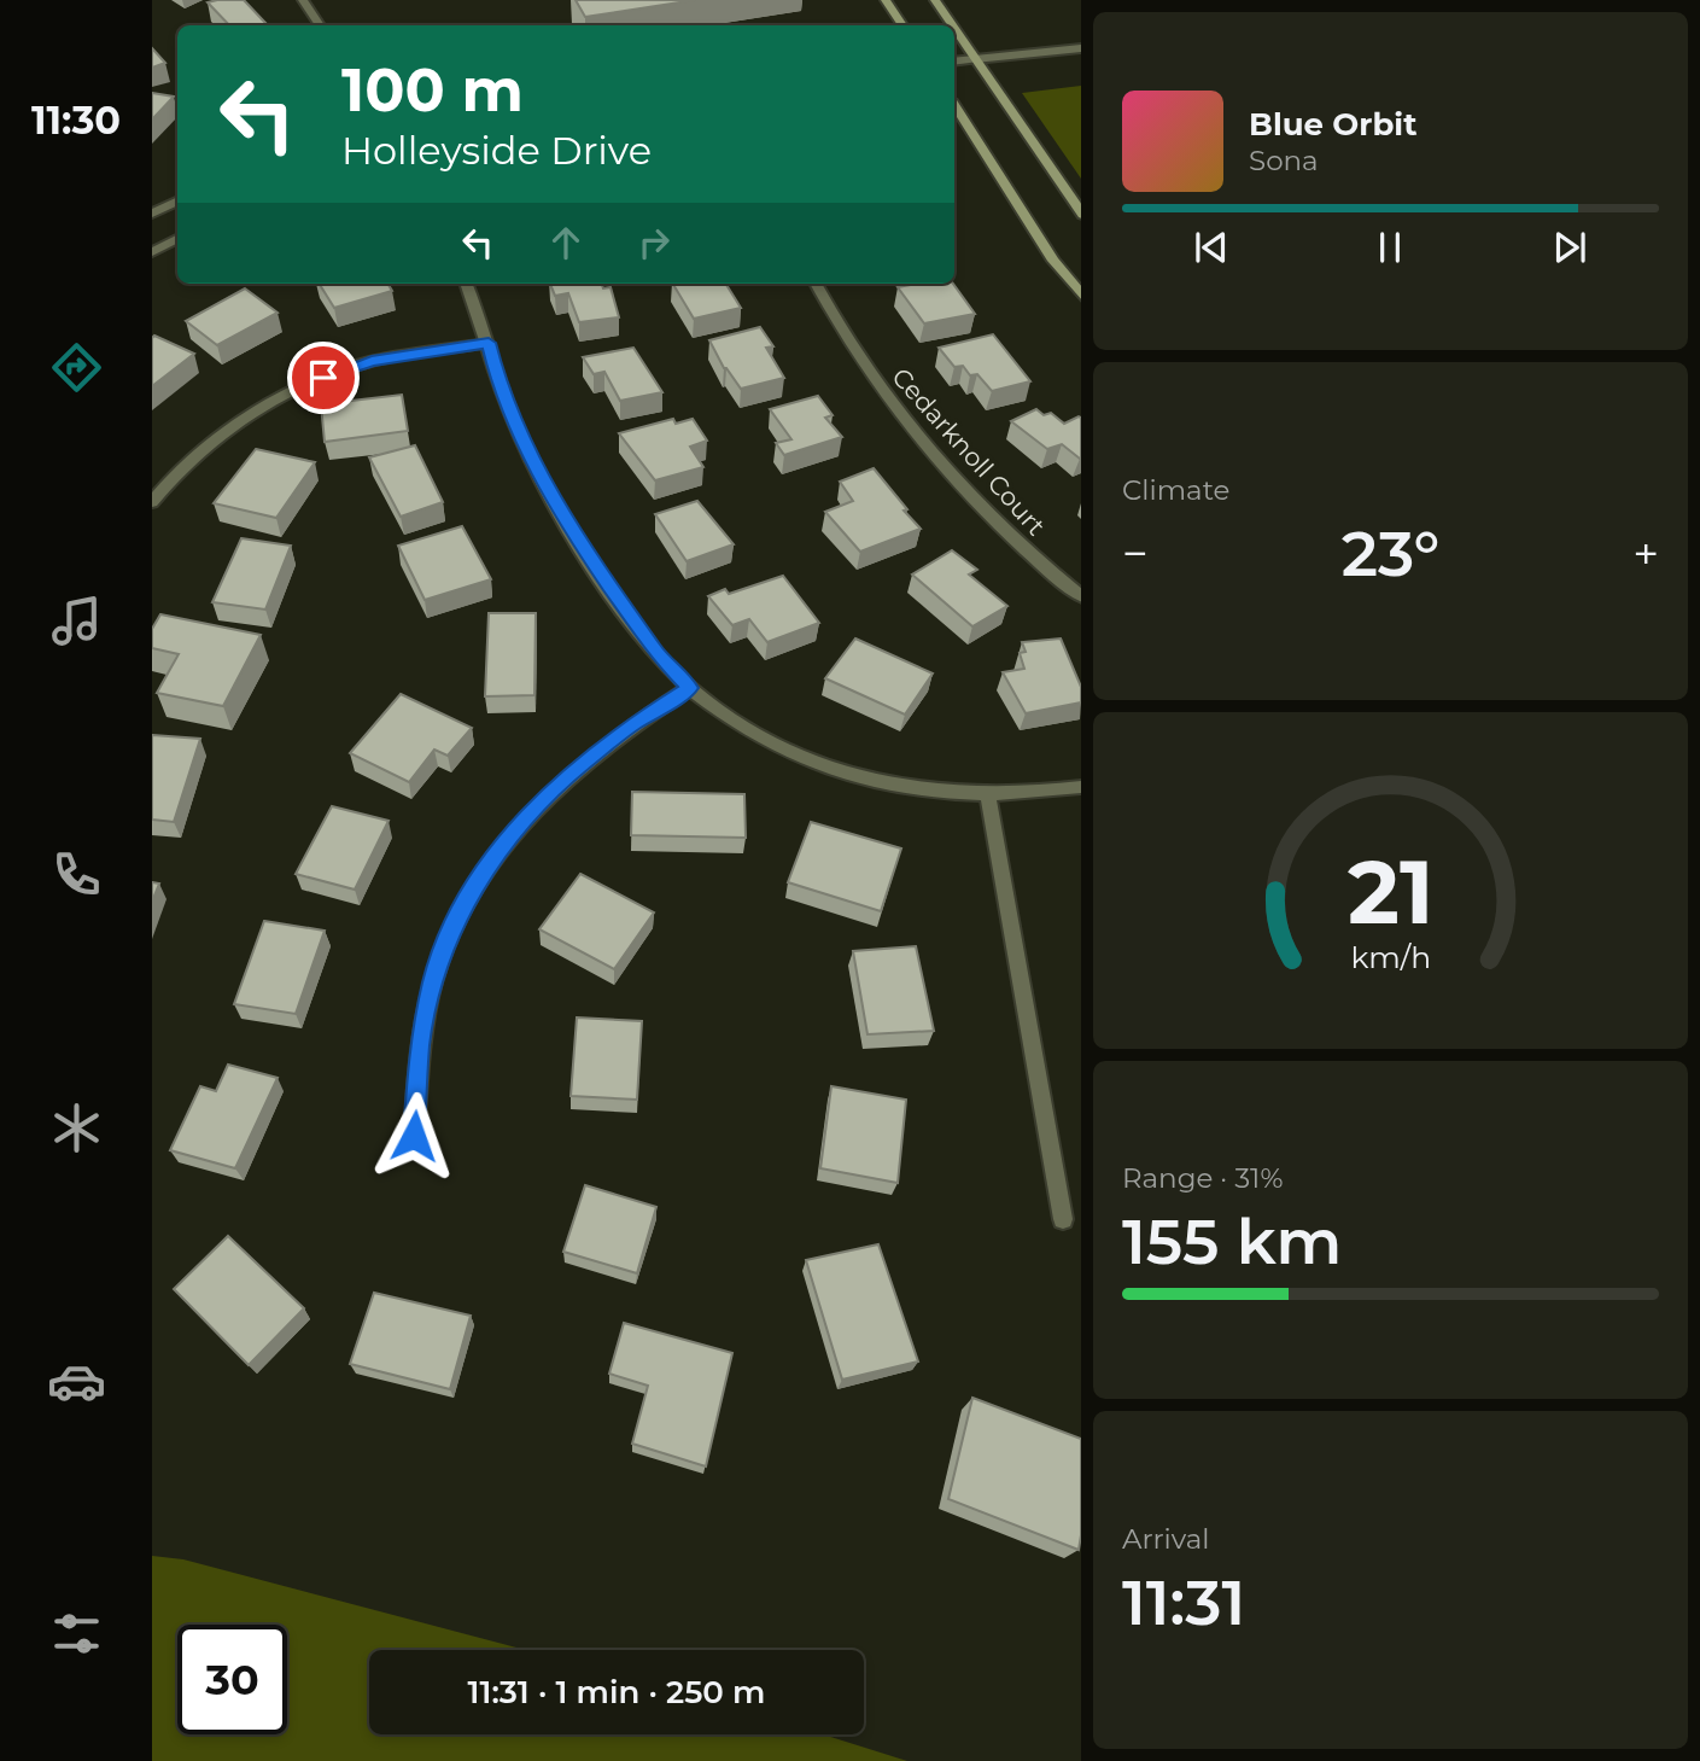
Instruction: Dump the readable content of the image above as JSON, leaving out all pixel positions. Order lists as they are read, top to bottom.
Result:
{
  "streets": {
    "street": ["Cedarknoll Court"]
  },
  "page": {
    "tabs": "11:30",
    "turn": ["100 m", "Holleyside Drive"],
    "song": ["Blue Orbit", "Sona"],
    "tile": [
      "Climate",
      ["Range · 31%", "155 km"],
      ["Arrival", "11:31"]
    ],
    "heat": ["−", "23°", "+"],
    "limit": "30",
    "trip": "11:31 · 1 min · 250 m",
    "gauge": ["21", "km/h"]
  }
}
